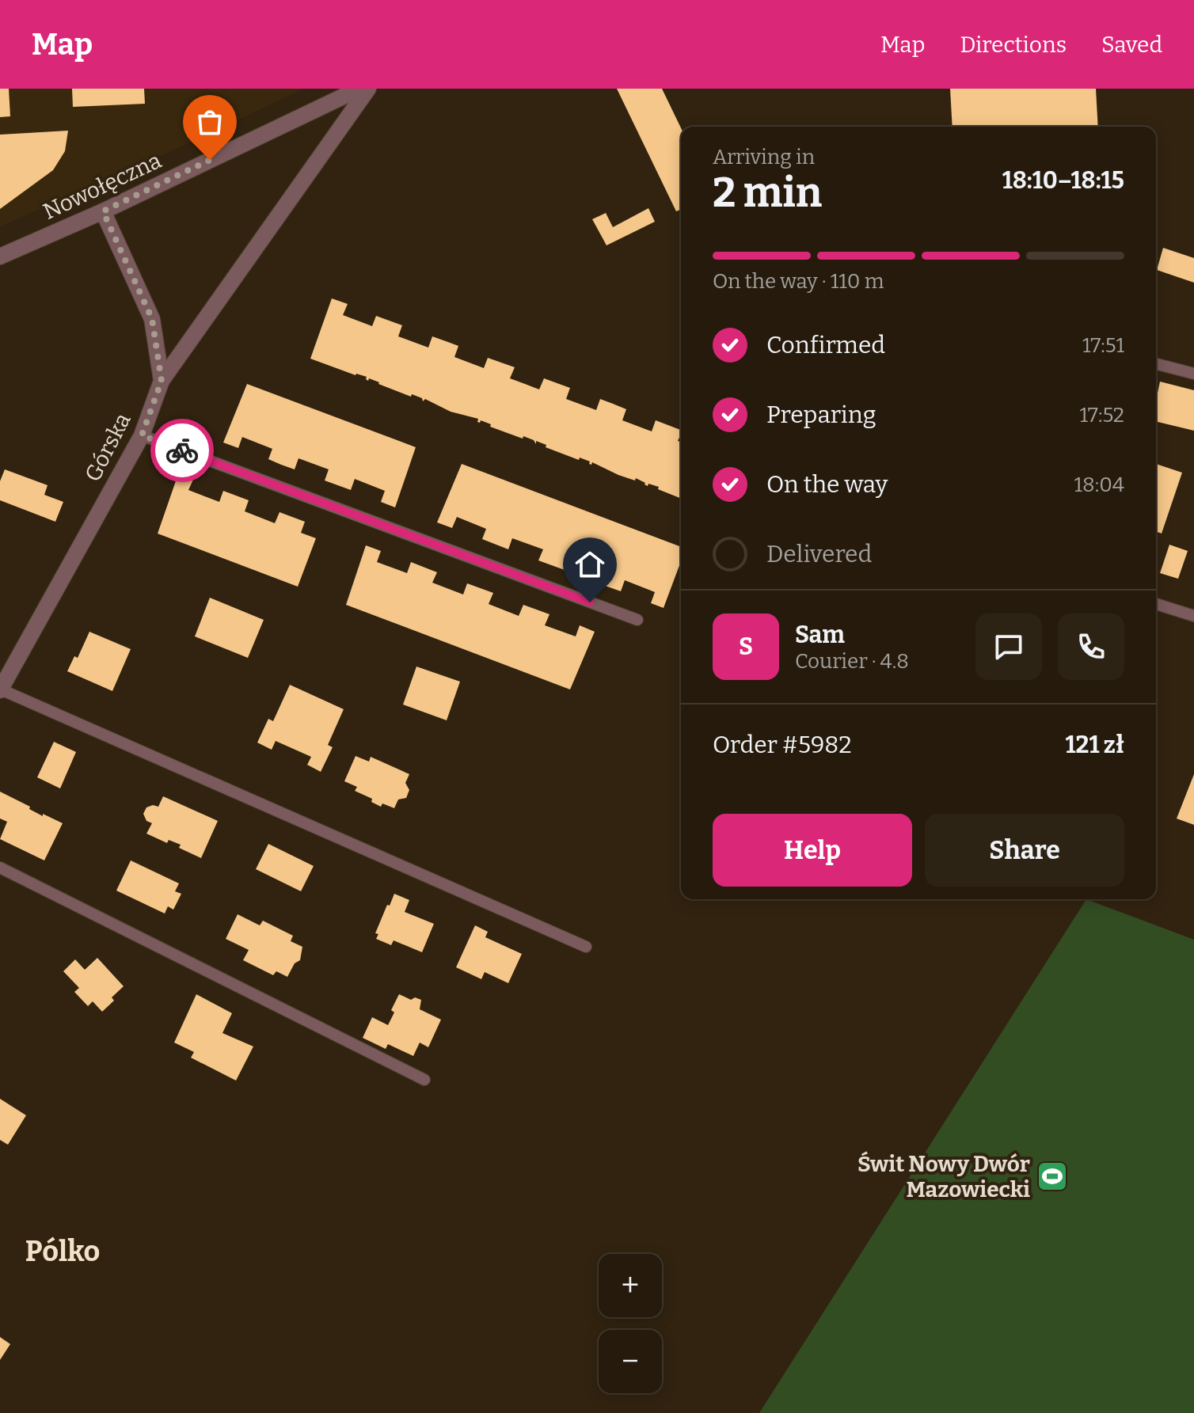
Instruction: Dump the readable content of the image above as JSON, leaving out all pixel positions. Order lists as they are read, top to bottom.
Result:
{
  "streets": {
    "street": ["Nowołęczna", "Górska"]
  },
  "crossings": [
    ["Nowołęczna", "Górska"]
  ],
  "districts": ["Pólko"],
  "places": {
    "sports": ["Świt Nowy Dwór Mazowiecki"]
  },
  "page": {
    "header": "Map",
    "nav": ["Map", "Directions", "Saved"],
    "heading": ["2 min", "Arriving in", "18:10–18:15"],
    "panel": [
      "Sam",
      "Courier · 4.8",
      "Order #5982",
      "121 zł"
    ],
    "bar": "On the way · 110 m",
    "list": [
      ["Confirmed", "17:51"],
      ["Preparing", "17:52"],
      ["On the way", "18:04"],
      "Delivered"
    ],
    "round": "S",
    "buttons": ["Help", "Share"],
    "map_buttons": ["+", "−"]
  }
}
